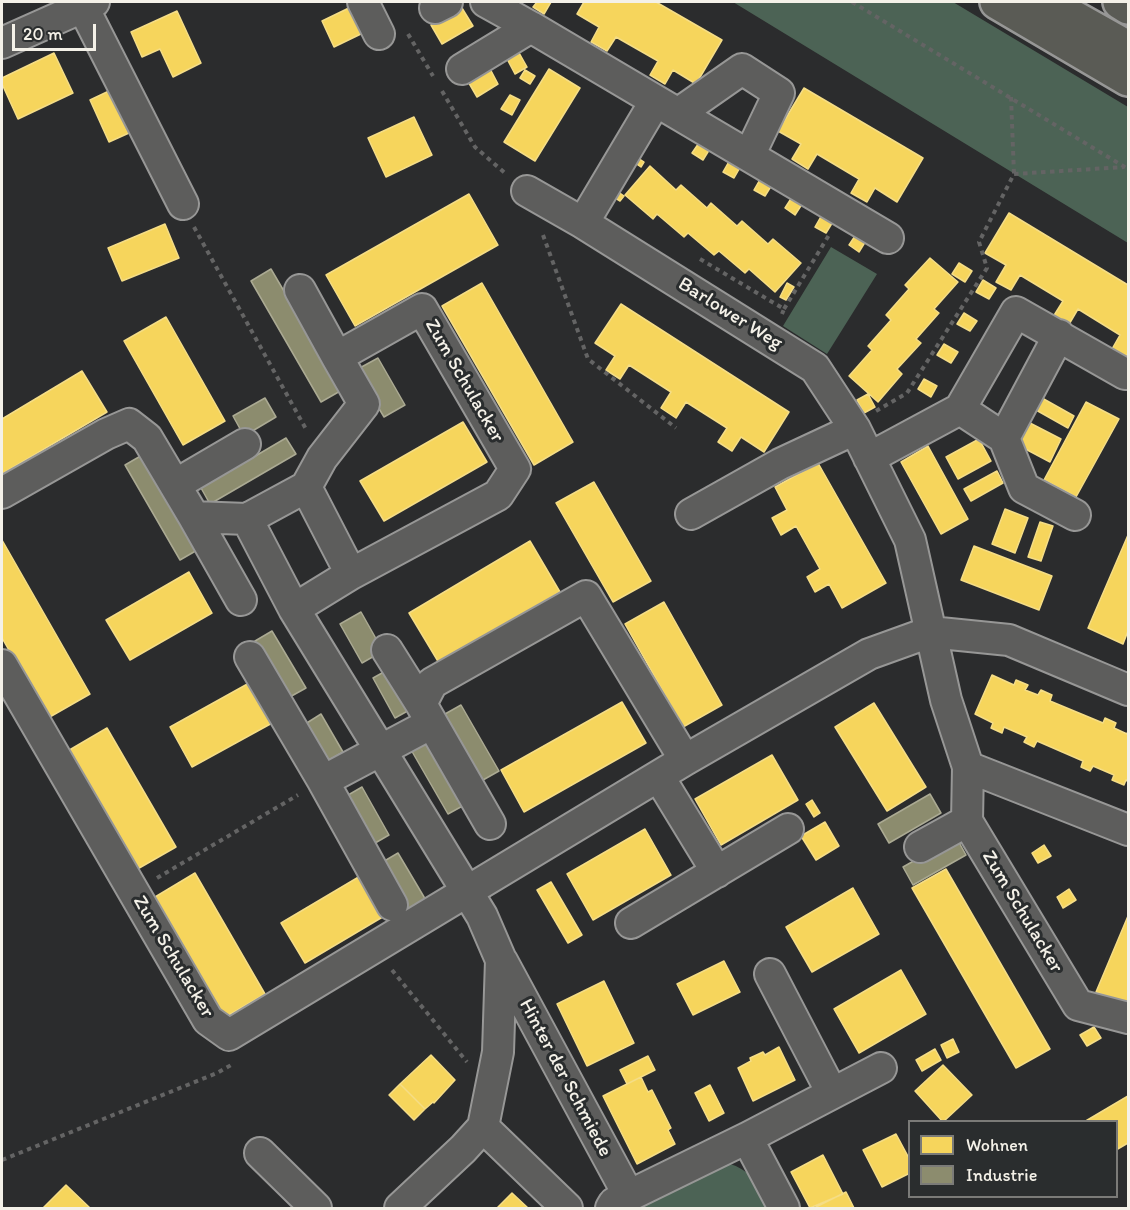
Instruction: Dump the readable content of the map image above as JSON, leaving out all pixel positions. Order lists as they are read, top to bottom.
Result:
{
  "streets": {
    "street": ["Barlower Weg", "Zum Schulacker", "Hinter der Schmiede"]
  },
  "crossings": [
    ["Barlower Weg", "Zum Schulacker"],
    ["Zum Schulacker", "Hinter der Schmiede"]
  ],
  "legend": ["Wohnen", "Industrie"],
  "scale_bar": "20 m"
}
